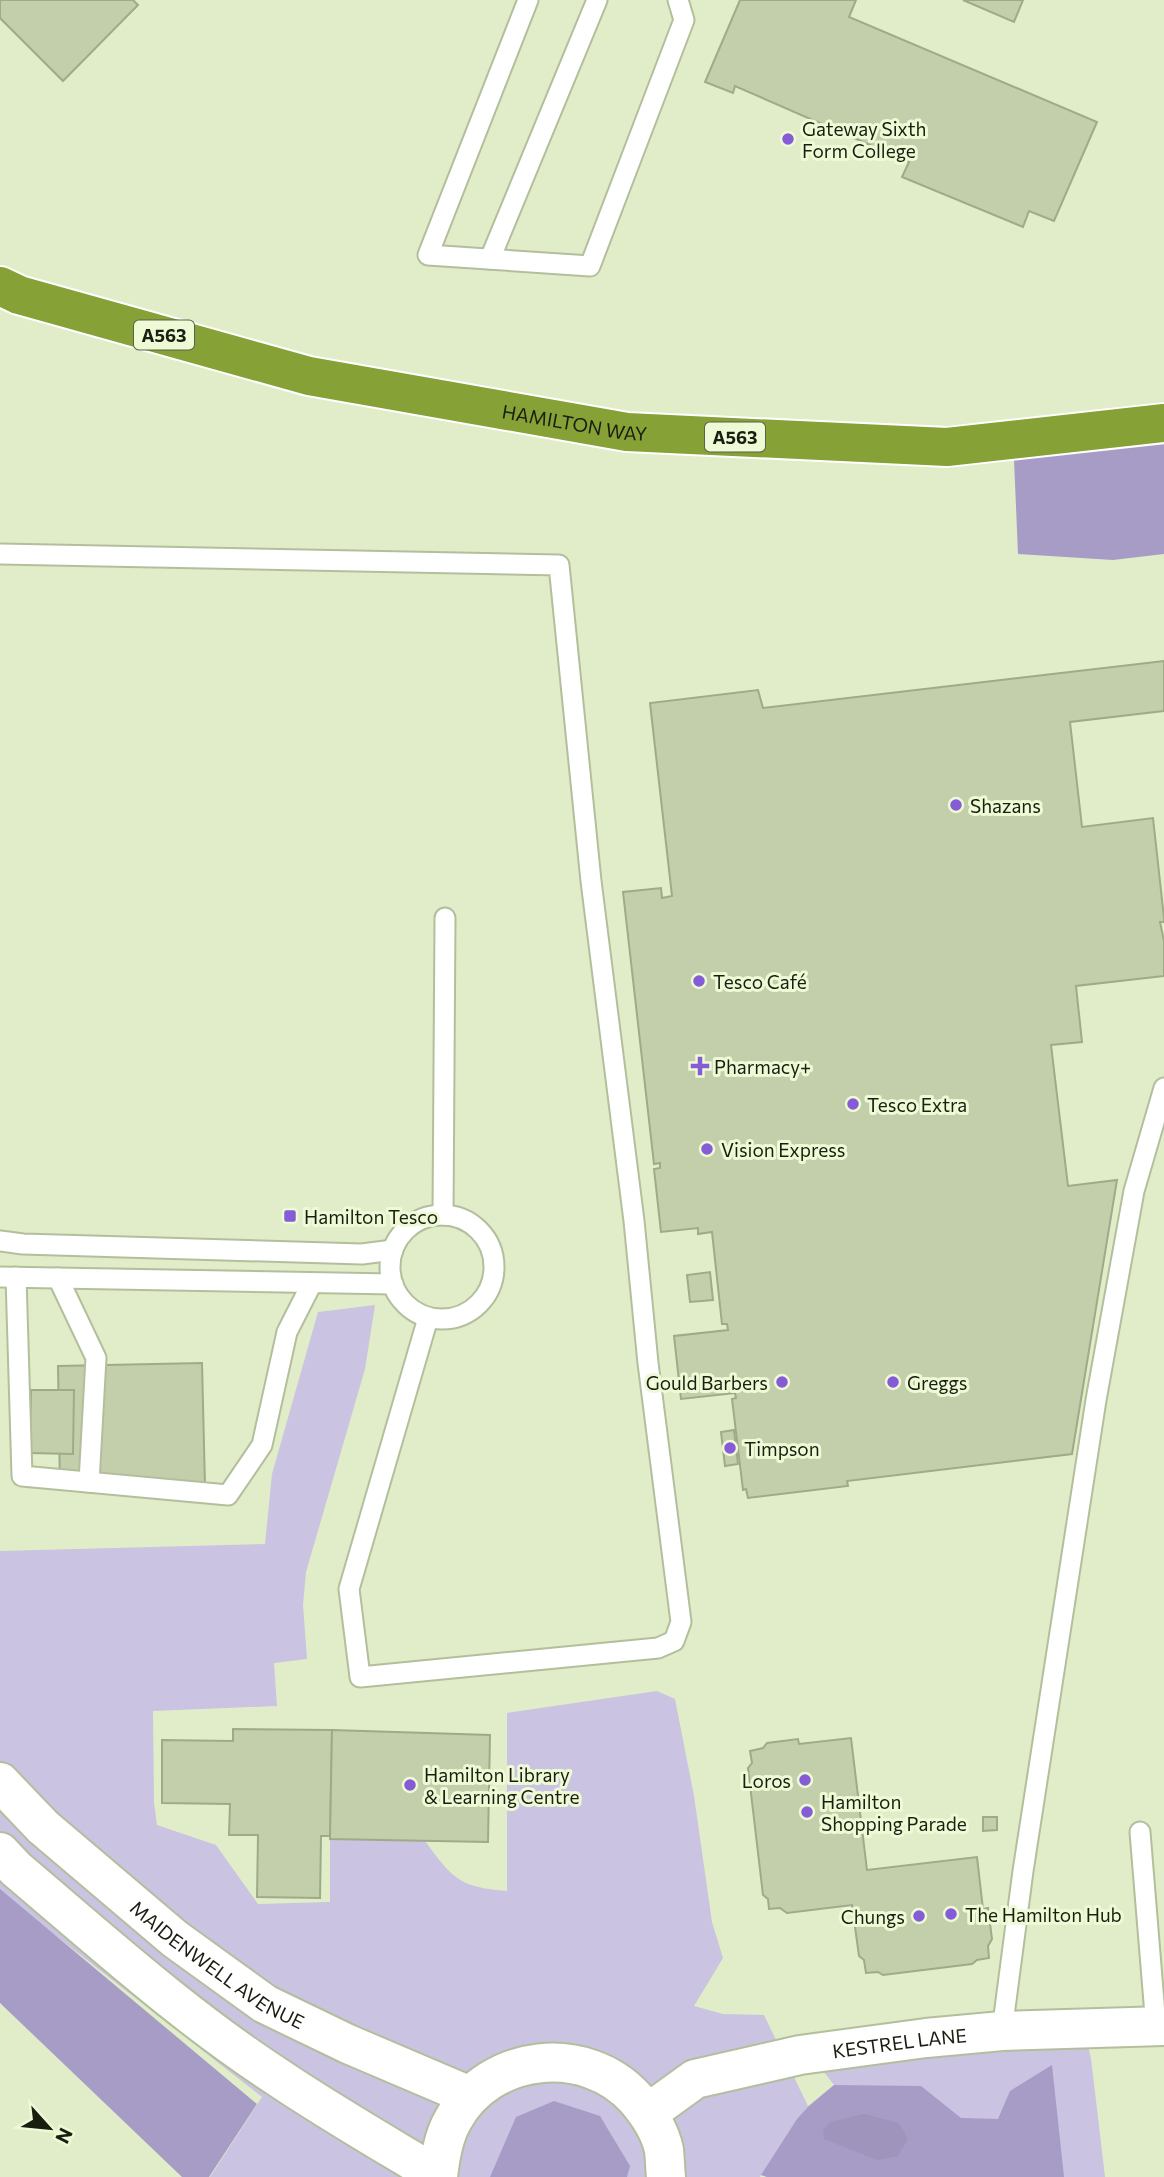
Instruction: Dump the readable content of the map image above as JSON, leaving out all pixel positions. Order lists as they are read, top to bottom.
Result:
{
  "streets": {
    "highway": ["A563", "HAMILTON WAY"],
    "street": ["MAIDENWELL AVENUE", "KESTREL LANE"]
  },
  "places": {
    "other": [
      "Gateway Sixth Form College",
      "Shazans",
      "Tesco Café",
      "Tesco Extra",
      "Vision Express",
      "Gould Barbers",
      "Greggs",
      "Timpson",
      "Loros",
      "Hamilton Library & Learning Centre",
      "Hamilton Shopping Parade",
      "The Hamilton Hub",
      "Chungs"
    ],
    "health": ["Pharmacy+"],
    "transit": ["Hamilton Tesco"]
  },
  "north": "bottom right"
}
